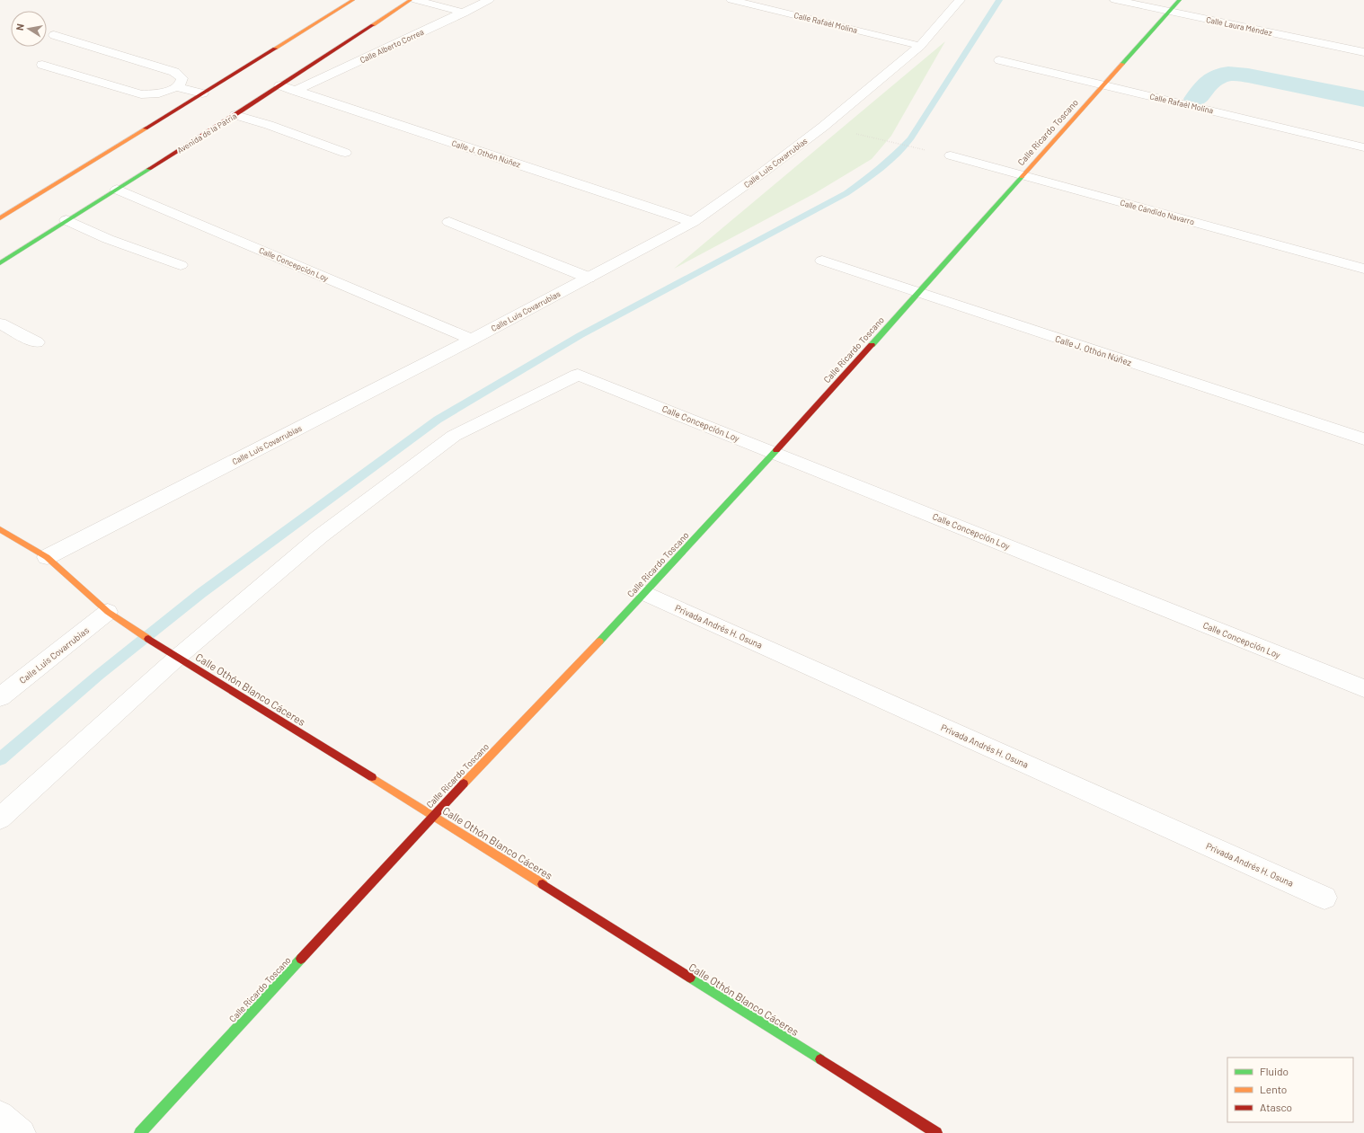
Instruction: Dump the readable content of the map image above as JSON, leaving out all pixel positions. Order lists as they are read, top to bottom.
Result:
{
  "streets": {
    "street": [
      "Calle Rafaél Molina",
      "Calle Laura Méndez",
      "Calle Alberto Correa",
      "Calle Ricardo Toscano",
      "Avenida de la Patria",
      "Calle J. Othón Núñez",
      "Calle Luis Covarrubias",
      "Calle Cándido Navarro",
      "Calle Concepción Loy",
      "Privada Andrés H. Osuna",
      "Calle Othón Blanco Cáceres"
    ]
  },
  "crossings": [
    ["Calle Rafaél Molina", "Calle Ricardo Toscano"],
    ["Calle Rafaél Molina", "Calle Luis Covarrubias"],
    ["Calle Laura Méndez", "Calle Ricardo Toscano"],
    ["Calle Alberto Correa", "Calle J. Othón Núñez"],
    ["Calle Ricardo Toscano", "Calle J. Othón Núñez"],
    ["Calle Ricardo Toscano", "Calle Cándido Navarro"],
    ["Calle Ricardo Toscano", "Calle Concepción Loy"],
    ["Calle Ricardo Toscano", "Privada Andrés H. Osuna"],
    ["Calle Ricardo Toscano", "Calle Othón Blanco Cáceres"],
    ["Avenida de la Patria", "Calle J. Othón Núñez"],
    ["Avenida de la Patria", "Calle Concepción Loy"],
    ["Calle J. Othón Núñez", "Calle Luis Covarrubias"],
    ["Calle Luis Covarrubias", "Calle Concepción Loy"],
    ["Calle Luis Covarrubias", "Calle Othón Blanco Cáceres"],
    ["Calle Concepción Loy", "Calle Othón Blanco Cáceres"]
  ],
  "legend": ["Fluido", "Lento", "Atasco"],
  "north": "left"
}
